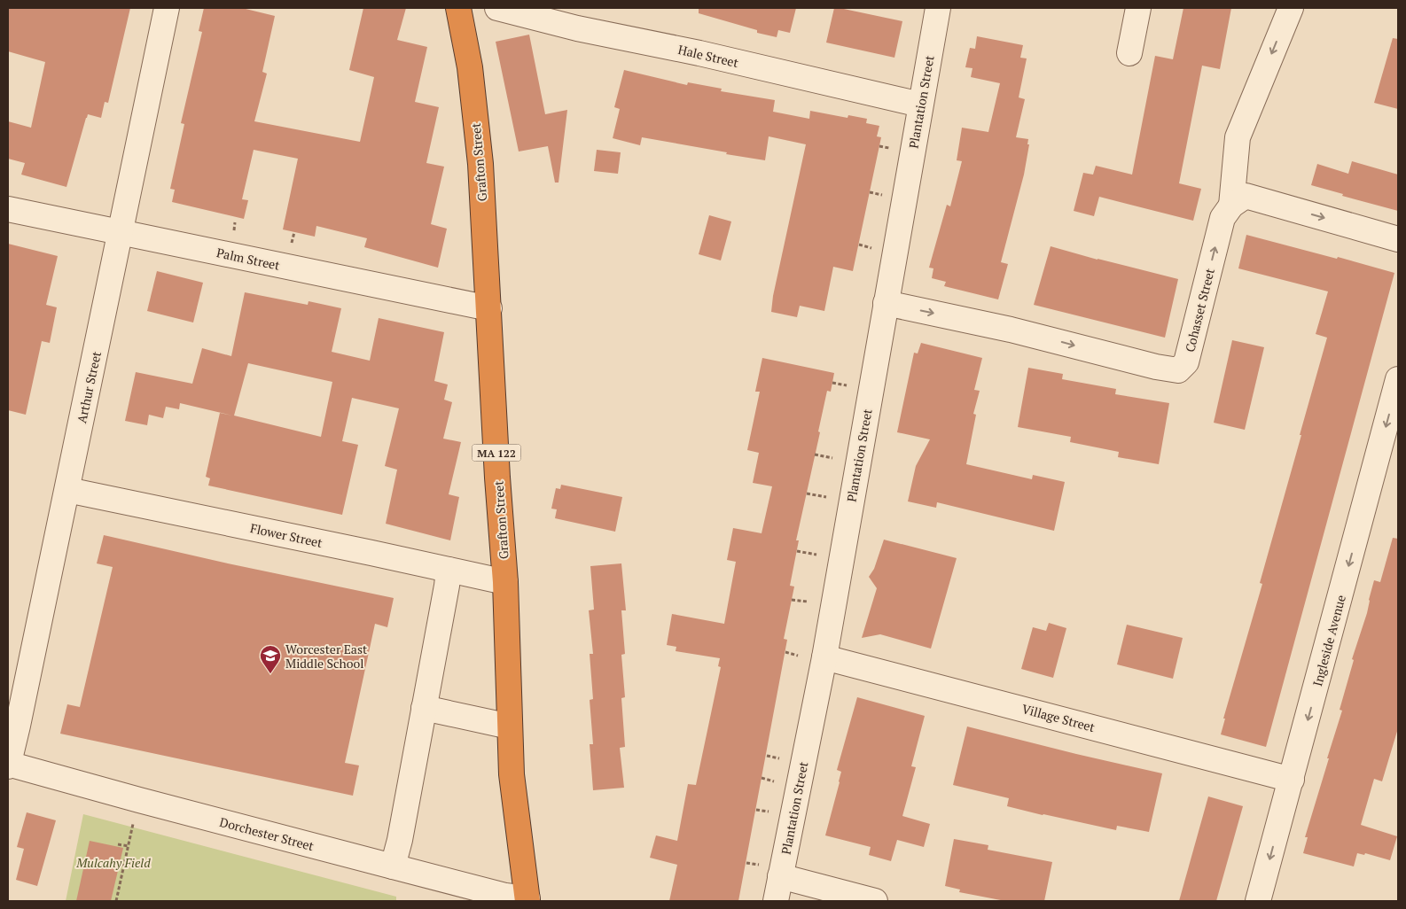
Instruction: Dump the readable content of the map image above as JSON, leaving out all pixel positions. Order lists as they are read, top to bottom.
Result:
{
  "streets": {
    "highway": ["Grafton Street", "MA 122"],
    "street": [
      "Hale Street",
      "Plantation Street",
      "Palm Street",
      "Cohasset Street",
      "Arthur Street",
      "Flower Street",
      "Ingleside Avenue",
      "Village Street",
      "Dorchester Street"
    ]
  },
  "crossings": [
    ["Hale Street", "Plantation Street"],
    ["Plantation Street", "Cohasset Street"],
    ["Plantation Street", "Village Street"],
    ["Grafton Street", "Palm Street"],
    ["Grafton Street", "Flower Street"],
    ["Grafton Street", "Dorchester Street"],
    ["Palm Street", "Arthur Street"],
    ["Arthur Street", "Flower Street"],
    ["Arthur Street", "Dorchester Street"],
    ["Ingleside Avenue", "Village Street"]
  ],
  "one_way": ["Ingleside Avenue"],
  "parks": ["Mulcahy Field"],
  "places": {
    "school or university": ["Worcester East Middle School"]
  }
}
